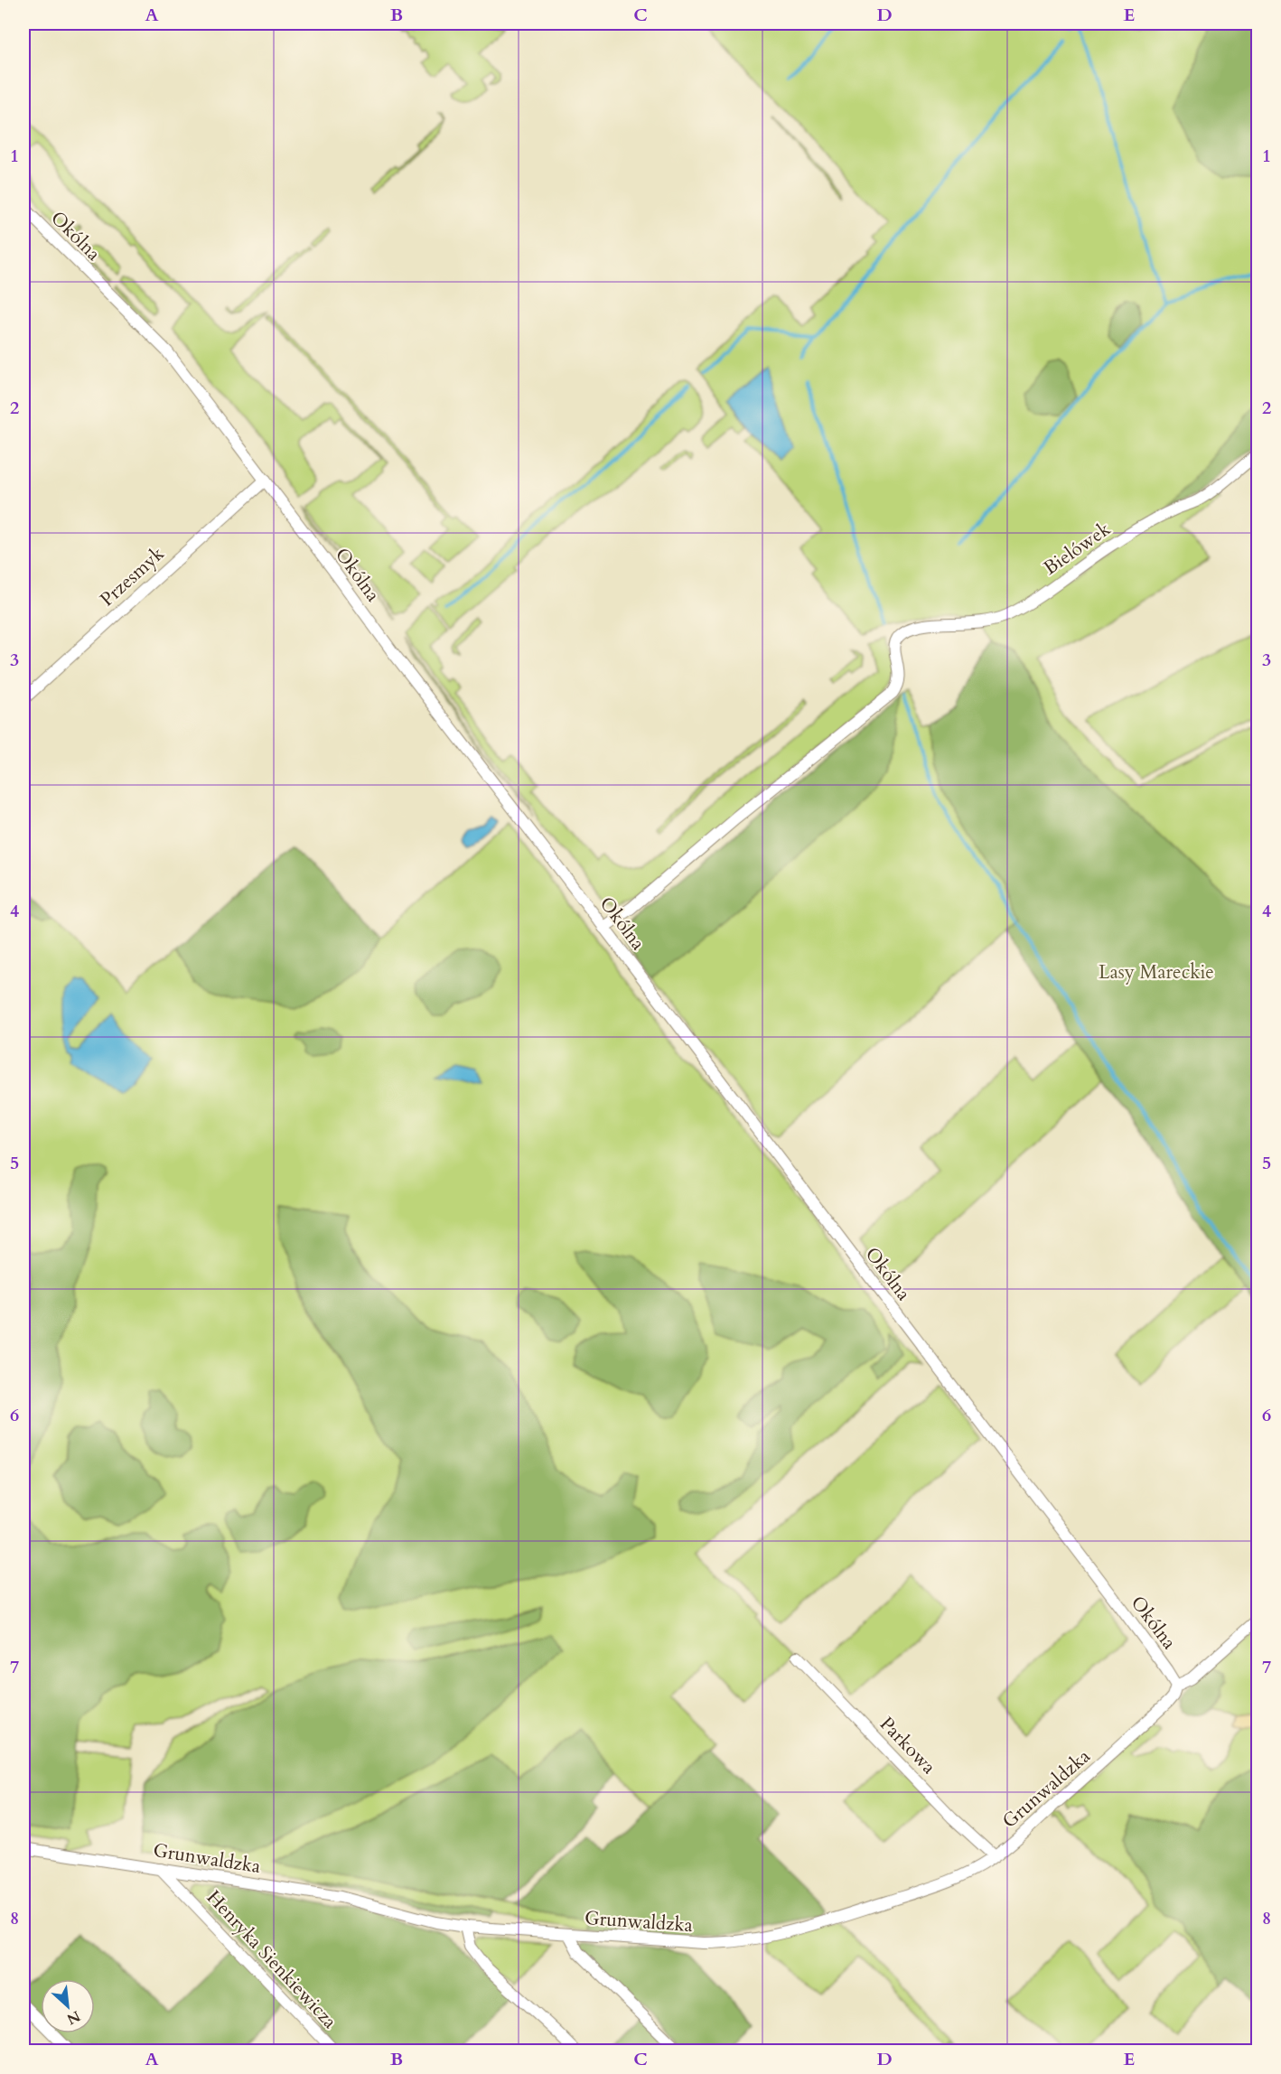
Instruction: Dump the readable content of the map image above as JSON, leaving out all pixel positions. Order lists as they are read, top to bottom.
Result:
{
  "streets": {
    "street": [
      "Okólna",
      "Bielówek",
      "Przesmyk",
      "Parkowa",
      "Grunwaldzka",
      "Henryka Sienkiewicza"
    ]
  },
  "crossings": [
    ["Okólna", "Bielówek"],
    ["Okólna", "Przesmyk"],
    ["Okólna", "Grunwaldzka"],
    ["Parkowa", "Grunwaldzka"],
    ["Grunwaldzka", "Henryka Sienkiewicza"]
  ],
  "parks": ["Lasy Mareckie"],
  "north": "bottom right",
  "grid": {
    "columns": [
      "A",
      "B",
      "C",
      "D",
      "E"
    ],
    "rows": [
      "1",
      "2",
      "3",
      "4",
      "5",
      "6",
      "7",
      "8"
    ]
  }
}
